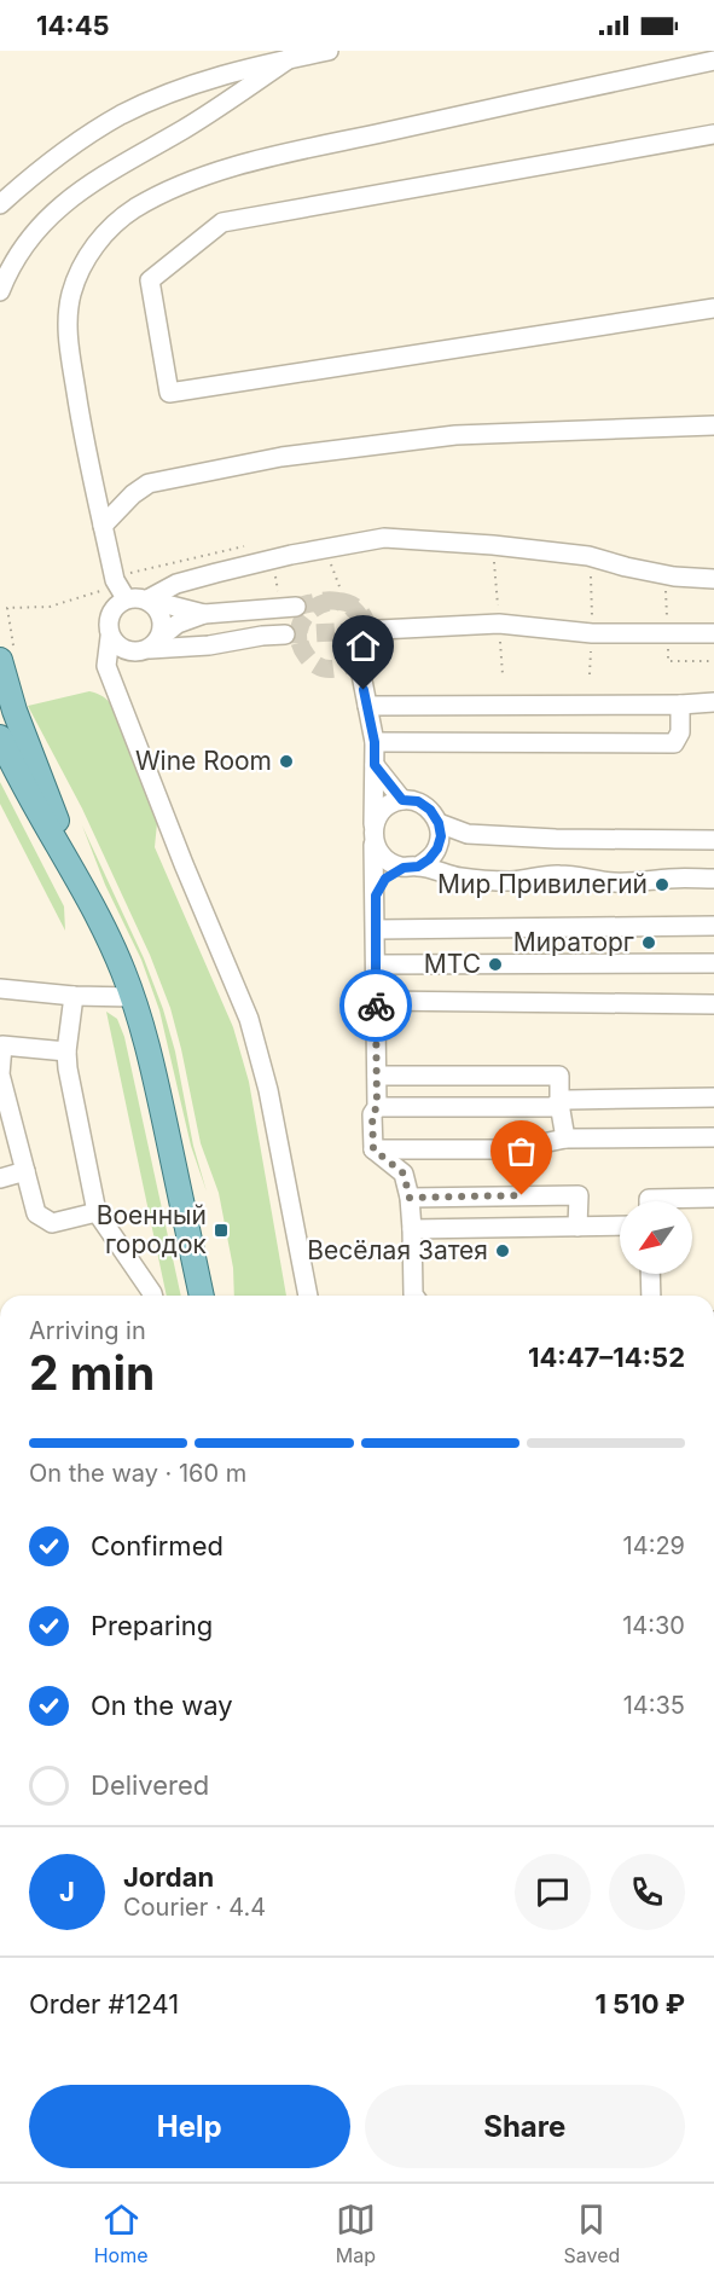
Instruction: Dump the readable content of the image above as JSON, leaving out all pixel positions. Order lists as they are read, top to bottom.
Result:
{
  "places": {
    "other": [
      "Wine Room",
      "Мир Привилегий",
      "Мираторг",
      "МТС",
      "Весёлая Затея"
    ],
    "transit": ["Военный городок"]
  },
  "north": "bottom left",
  "page": {
    "status": "14:45",
    "heading": ["2 min", "Arriving in", "14:47–14:52"],
    "panel": [
      "Jordan",
      "Courier · 4.4",
      "Order #1241",
      "1 510 ₽"
    ],
    "bar": "On the way · 160 m",
    "list": [
      ["Confirmed", "14:29"],
      ["Preparing", "14:30"],
      ["On the way", "14:35"],
      "Delivered"
    ],
    "round": "J",
    "buttons": ["Help", "Share"],
    "tabs": ["Home", "Map", "Saved"]
  }
}
